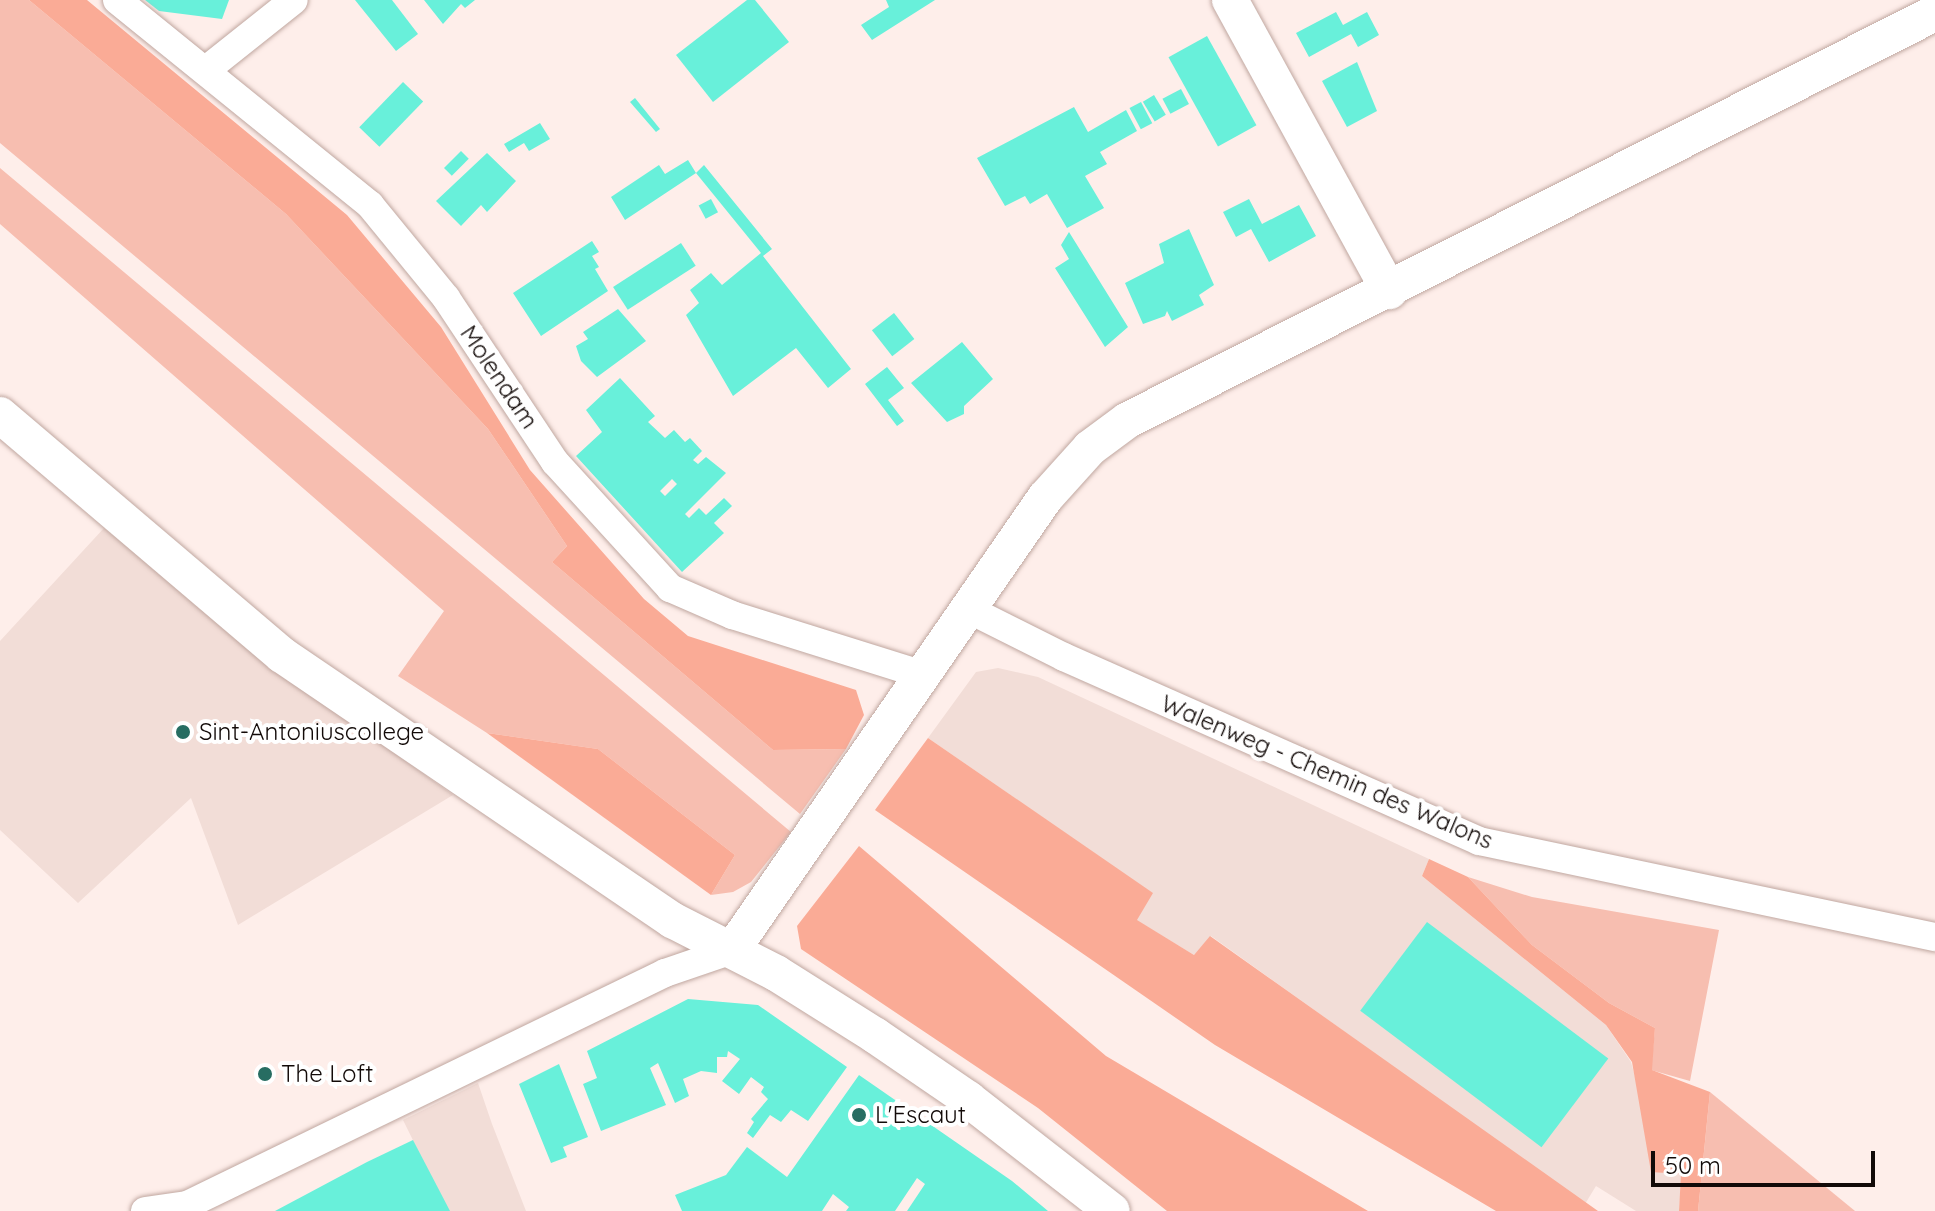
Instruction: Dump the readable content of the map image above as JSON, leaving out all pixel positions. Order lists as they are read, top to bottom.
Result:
{
  "streets": {
    "street": ["Molendam", "Walenweg - Chemin des Walons"]
  },
  "places": ["Sint-Antoniuscollege", "The Loft", "L'Escaut"],
  "scale_bar": "50 m"
}
